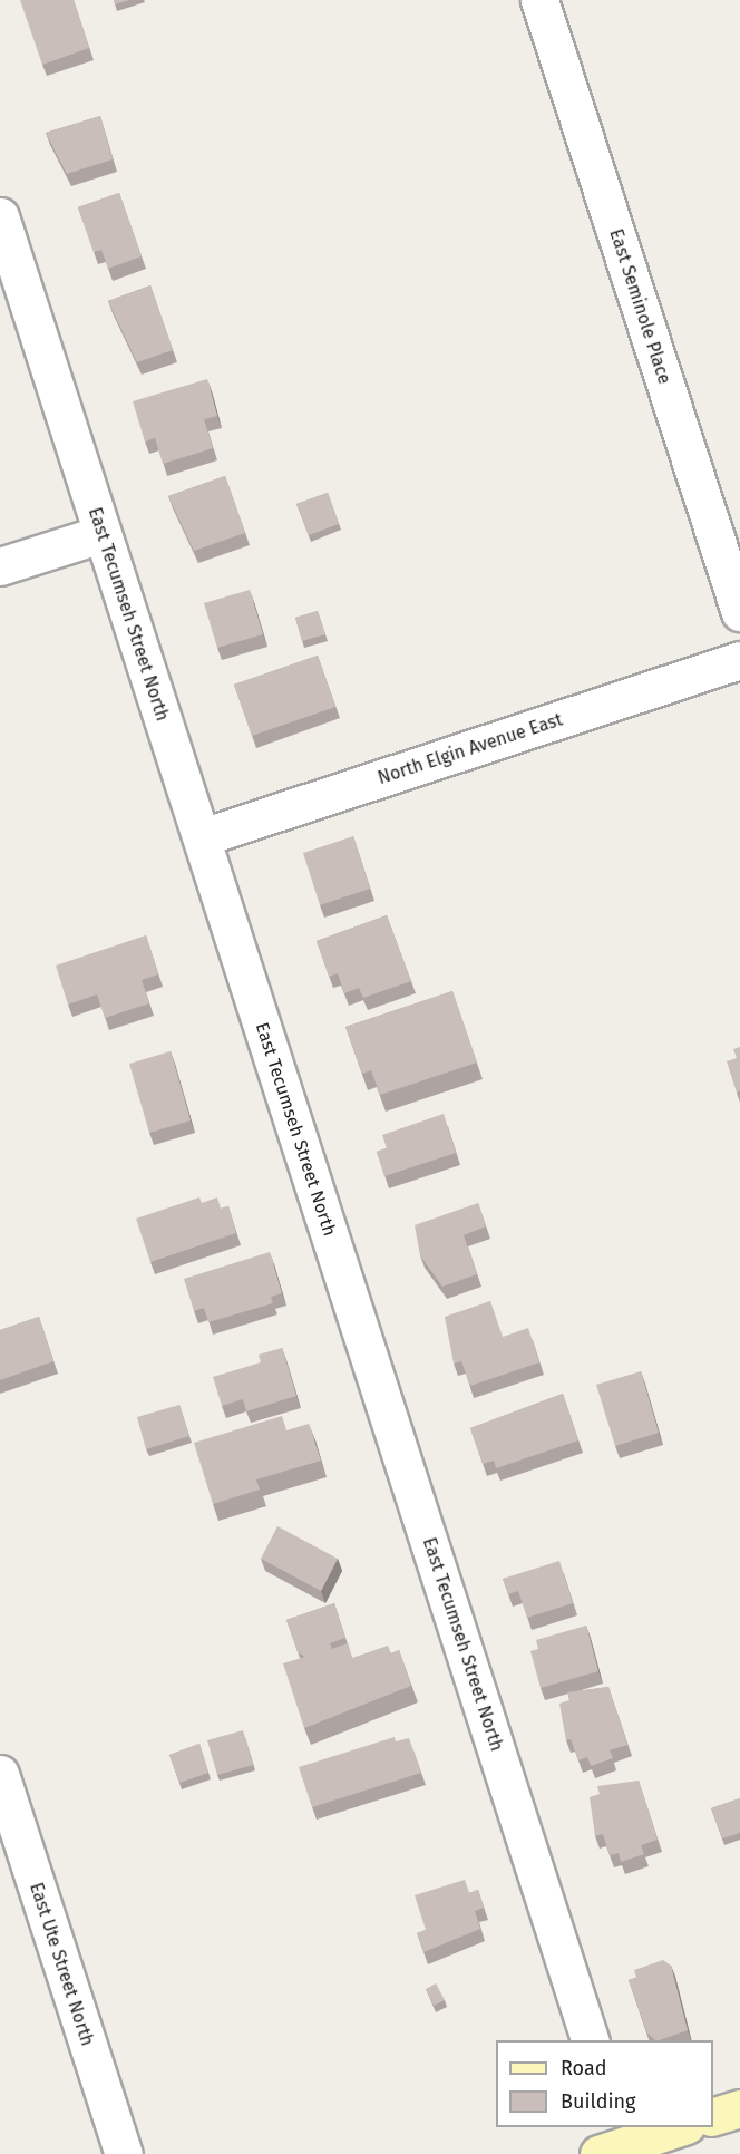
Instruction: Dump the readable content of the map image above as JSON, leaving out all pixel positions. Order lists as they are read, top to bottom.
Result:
{
  "streets": {
    "street": [
      "East Seminole Place",
      "East Tecumseh Street North",
      "North Elgin Avenue East",
      "East Ute Street North"
    ]
  },
  "crossings": [
    ["East Tecumseh Street North", "North Elgin Avenue East"]
  ],
  "legend": ["Road", "Building"]
}
